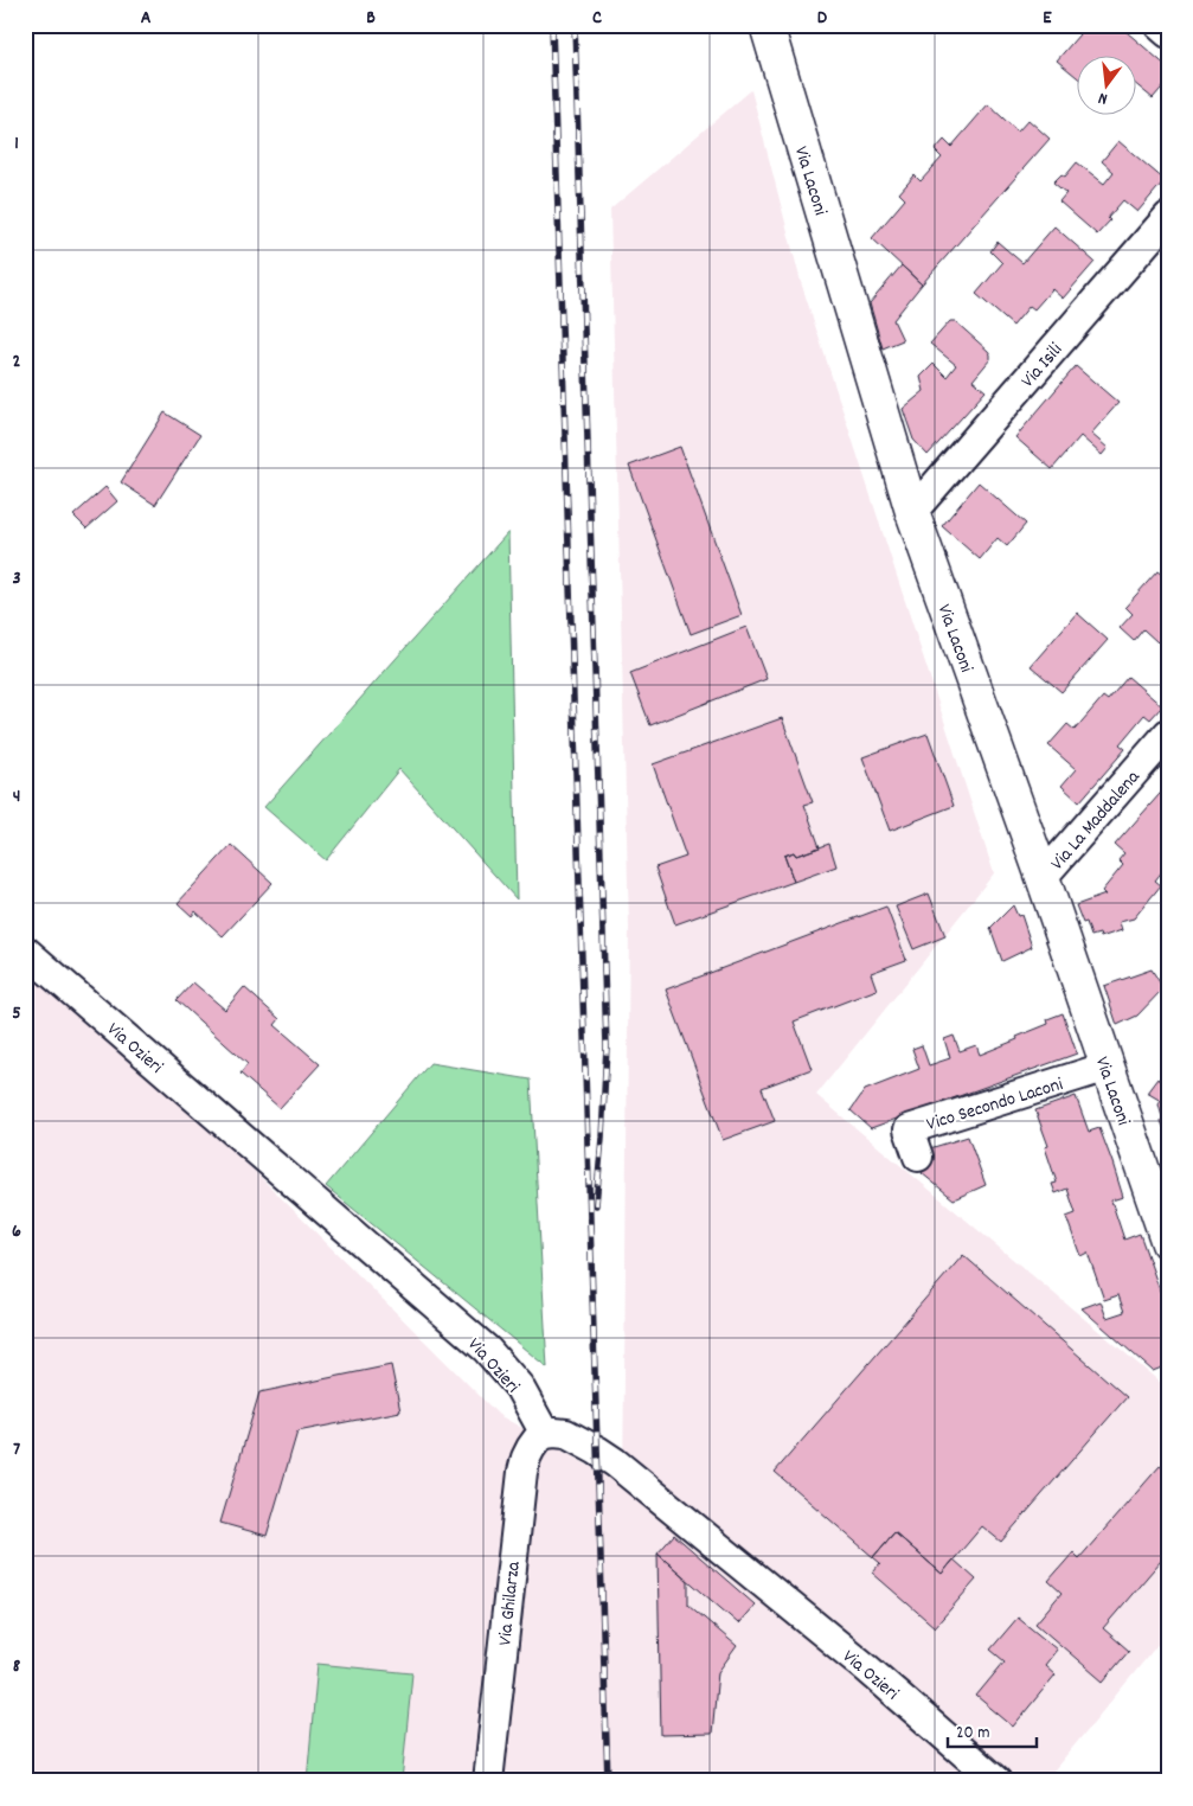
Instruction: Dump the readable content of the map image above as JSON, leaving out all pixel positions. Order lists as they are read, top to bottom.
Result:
{
  "streets": {
    "street": [
      "Via Laconi",
      "Via Isili",
      "Via La Maddalena",
      "Via Ozieri",
      "Vico Secondo Laconi",
      "Via Ghilarza"
    ]
  },
  "crossings": [
    ["Via Laconi", "Via Isili"],
    ["Via Laconi", "Via La Maddalena"],
    ["Via Laconi", "Vico Secondo Laconi"],
    ["Via Ozieri", "Via Ghilarza"]
  ],
  "scale_bar": "20 m",
  "north": "bottom",
  "grid": {
    "columns": [
      "A",
      "B",
      "C",
      "D",
      "E"
    ],
    "rows": [
      "1",
      "2",
      "3",
      "4",
      "5",
      "6",
      "7",
      "8"
    ]
  }
}
